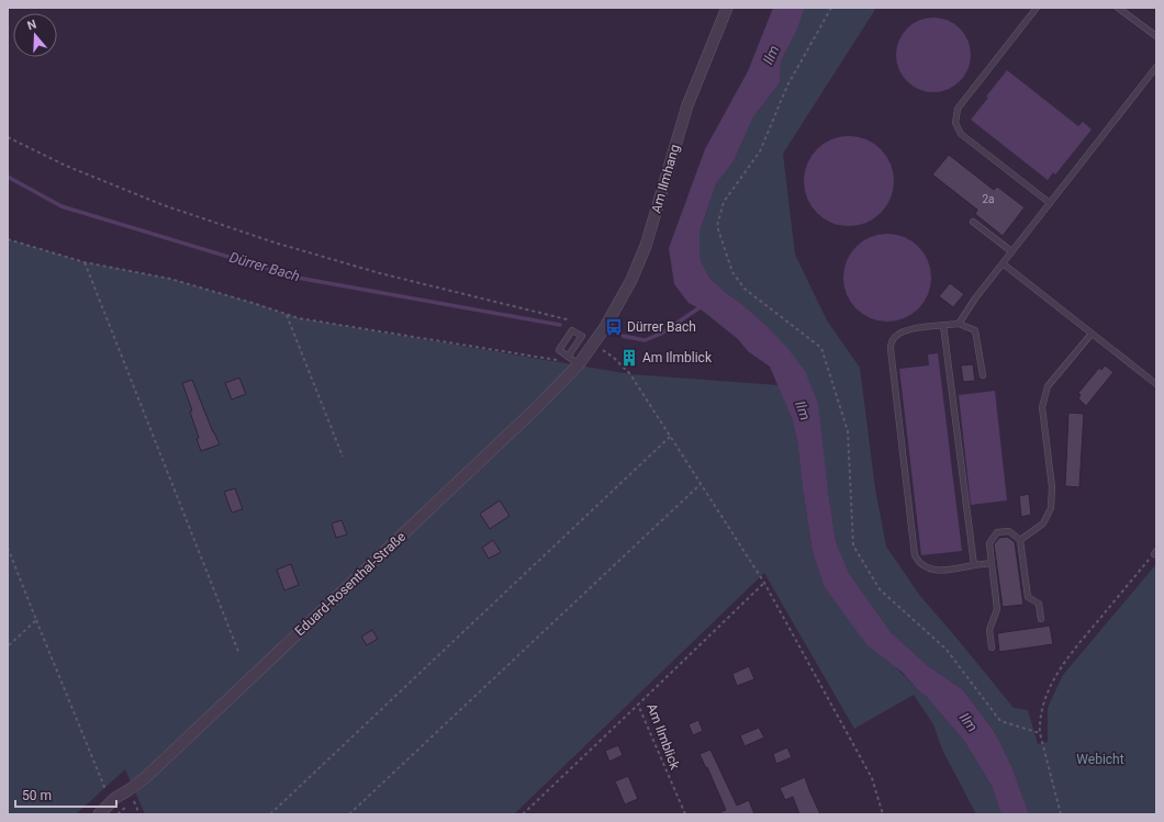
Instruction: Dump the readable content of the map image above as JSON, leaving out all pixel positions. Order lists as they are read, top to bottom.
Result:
{
  "streets": {
    "street": ["Am Ilmhang", "Eduard-Rosenthal-Straße"],
    "path": ["Am Ilmblick"]
  },
  "crossings": [
    ["Am Ilmhang", "Eduard-Rosenthal-Straße"]
  ],
  "water": ["Ilm", "Dürrer Bach"],
  "parks": ["Webicht"],
  "places": {
    "bus stop": ["Dürrer Bach"],
    "building": ["Am Ilmblick"]
  },
  "house_numbers": ["2a"],
  "scale_bar": "50 m",
  "north": "top"
}
